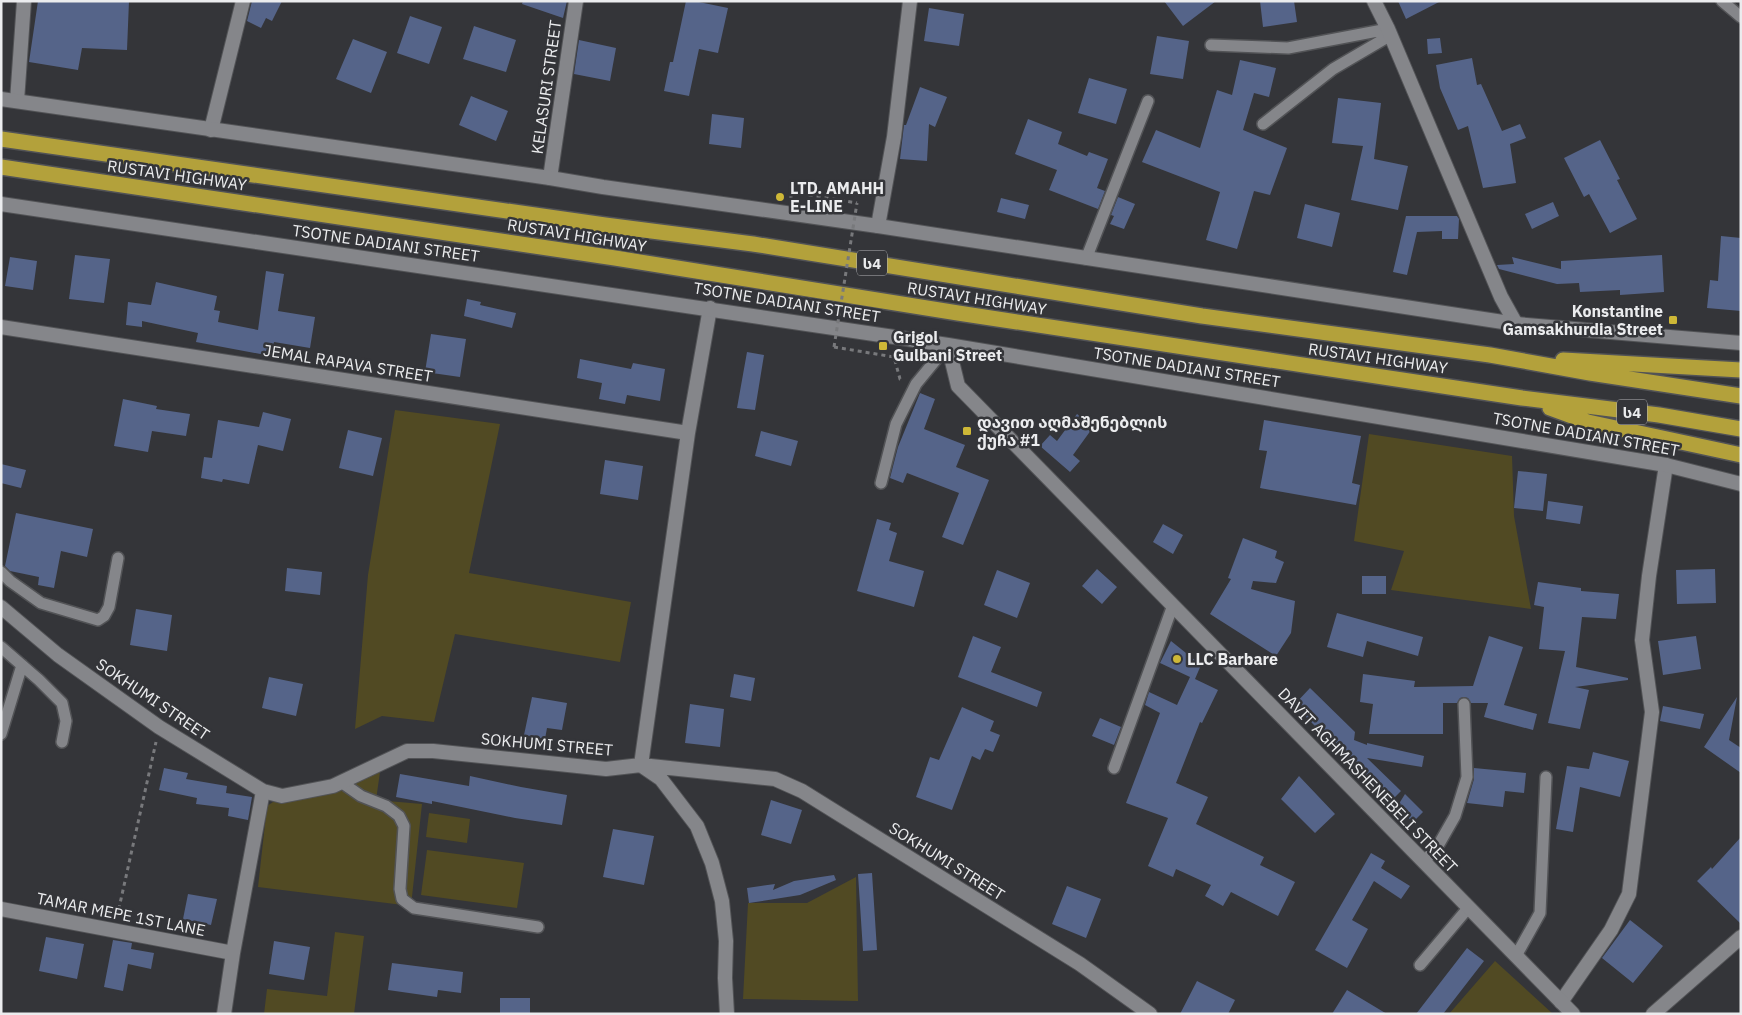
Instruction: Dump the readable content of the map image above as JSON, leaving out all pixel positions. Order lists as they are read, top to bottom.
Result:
{
  "streets": {
    "highway": ["RUSTAVI HIGHWAY", "ს4"],
    "street": [
      "KELASURI STREET",
      "TSOTNE DADIANI STREET",
      "JEMAL RAPAVA STREET",
      "SOKHUMI STREET",
      "DAVIT AGHMASHENEBELI STREET",
      "TAMAR MEPE 1ST LANE"
    ]
  },
  "crossings": [
    ["TSOTNE DADIANI STREET", "DAVIT AGHMASHENEBELI STREET"]
  ],
  "places": {
    "other": ["LTD. AMAHH E-LINE", "LLC Barbare"],
    "transit": ["Konstantine Gamsakhurdia Street", "Grigol Gulbani Street", "დავით აღმაშენებლის ქუჩა #1"]
  }
}
